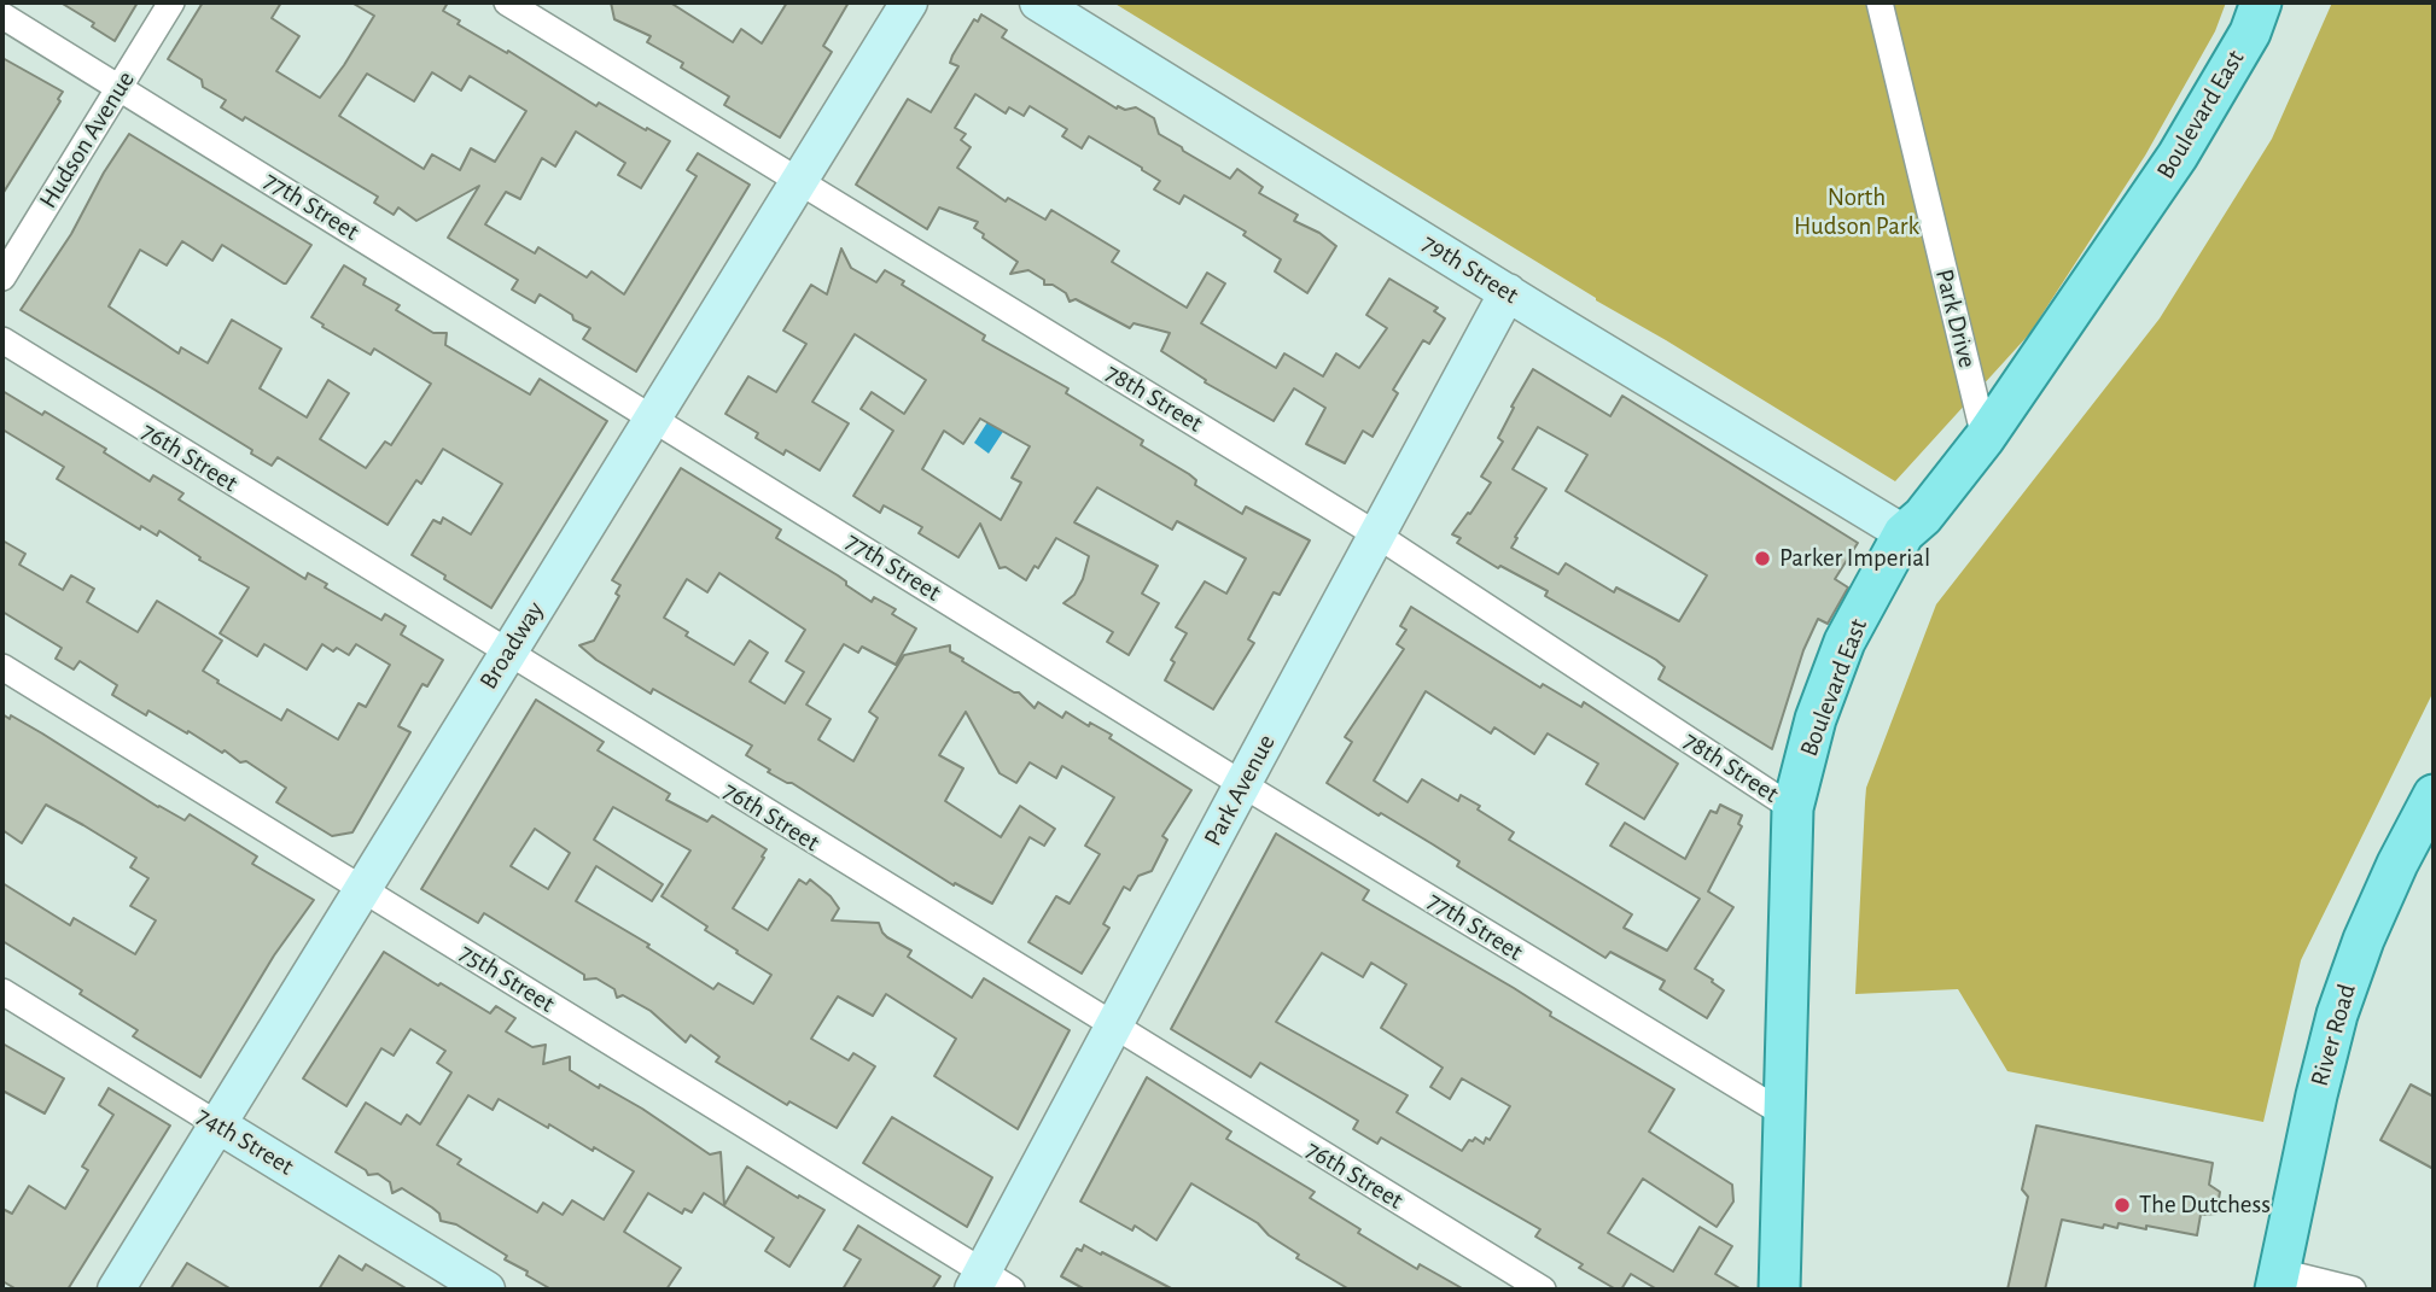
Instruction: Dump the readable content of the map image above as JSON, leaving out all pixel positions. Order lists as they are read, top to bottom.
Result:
{
  "streets": {
    "main road": ["Boulevard East", "River Road"],
    "street": [
      "Hudson Avenue",
      "77th Street",
      "79th Street",
      "Park Drive",
      "78th Street",
      "76th Street",
      "Broadway",
      "Park Avenue",
      "75th Street",
      "74th Street"
    ]
  },
  "crossings": [
    ["Boulevard East", "77th Street"],
    ["Boulevard East", "79th Street"],
    ["Boulevard East", "Park Drive"],
    ["Boulevard East", "78th Street"],
    ["Hudson Avenue", "77th Street"],
    ["77th Street", "Broadway"],
    ["77th Street", "Park Avenue"],
    ["79th Street", "Park Avenue"],
    ["78th Street", "Broadway"],
    ["78th Street", "Park Avenue"],
    ["76th Street", "Broadway"],
    ["76th Street", "Park Avenue"],
    ["Broadway", "75th Street"],
    ["Broadway", "74th Street"],
    ["Park Avenue", "75th Street"]
  ],
  "parks": ["North Hudson Park"],
  "places": ["Parker Imperial", "The Dutchess"]
}
